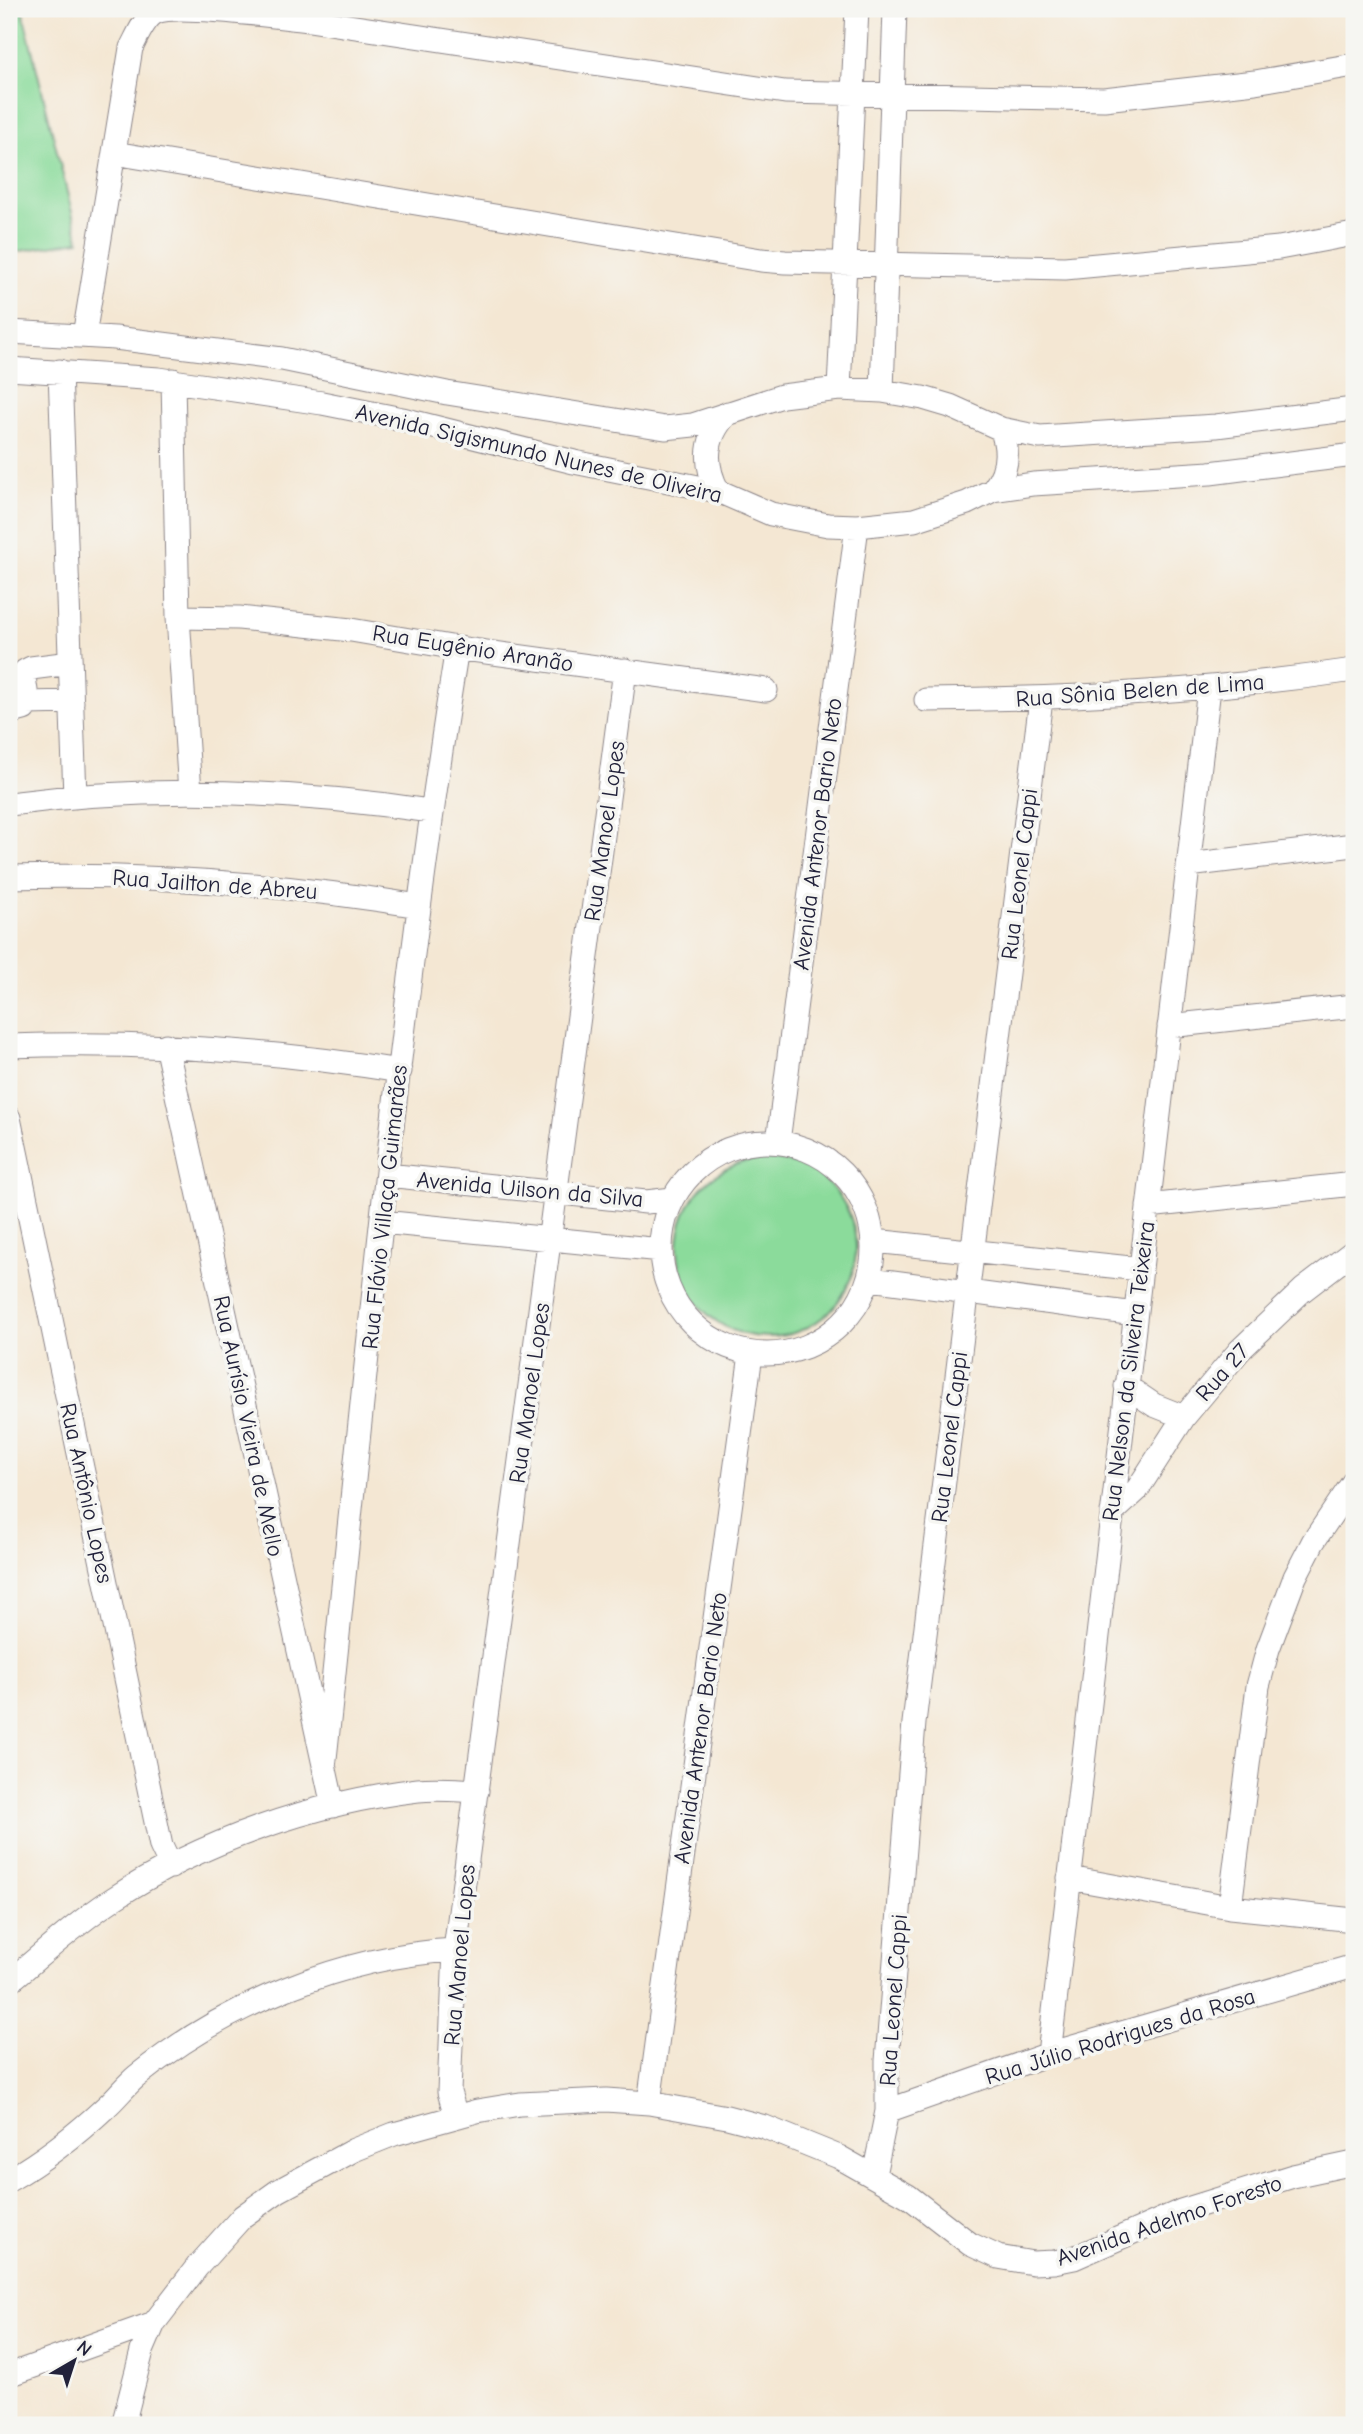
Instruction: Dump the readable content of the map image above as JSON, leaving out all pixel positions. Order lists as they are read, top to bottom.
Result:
{
  "streets": {
    "street": [
      "Avenida Sigismundo Nunes de Oliveira",
      "Rua Eugênio Aranão",
      "Rua Sônia Belen de Lima",
      "Rua Manoel Lopes",
      "Avenida Antenor Bario Neto",
      "Rua Leonel Cappi",
      "Rua Jailton de Abreu",
      "Avenida Uilson da Silva",
      "Rua Flávio Villaça Guimarães",
      "Rua Nelson da Silveira Teixeira",
      "Rua 27",
      "Rua Aurísio Vieira de Mello",
      "Rua Antônio Lopes",
      "Rua Júlio Rodrigues da Rosa",
      "Avenida Adelmo Foresto"
    ]
  },
  "crossings": [
    ["Avenida Sigismundo Nunes de Oliveira", "Avenida Antenor Bario Neto"],
    ["Rua Eugênio Aranão", "Rua Manoel Lopes"],
    ["Rua Eugênio Aranão", "Rua Flávio Villaça Guimarães"],
    ["Rua Sônia Belen de Lima", "Rua Leonel Cappi"],
    ["Rua Sônia Belen de Lima", "Rua Nelson da Silveira Teixeira"],
    ["Rua Manoel Lopes", "Avenida Uilson da Silva"],
    ["Rua Manoel Lopes", "Avenida Adelmo Foresto"],
    ["Avenida Antenor Bario Neto", "Avenida Uilson da Silva"],
    ["Avenida Antenor Bario Neto", "Avenida Adelmo Foresto"],
    ["Rua Leonel Cappi", "Rua Júlio Rodrigues da Rosa"],
    ["Rua Leonel Cappi", "Avenida Adelmo Foresto"],
    ["Rua Jailton de Abreu", "Rua Flávio Villaça Guimarães"],
    ["Avenida Uilson da Silva", "Rua Flávio Villaça Guimarães"],
    ["Rua Flávio Villaça Guimarães", "Rua Aurísio Vieira de Mello"],
    ["Rua Nelson da Silveira Teixeira", "Rua 27"],
    ["Rua Nelson da Silveira Teixeira", "Rua Júlio Rodrigues da Rosa"]
  ],
  "north": "top right"
}
